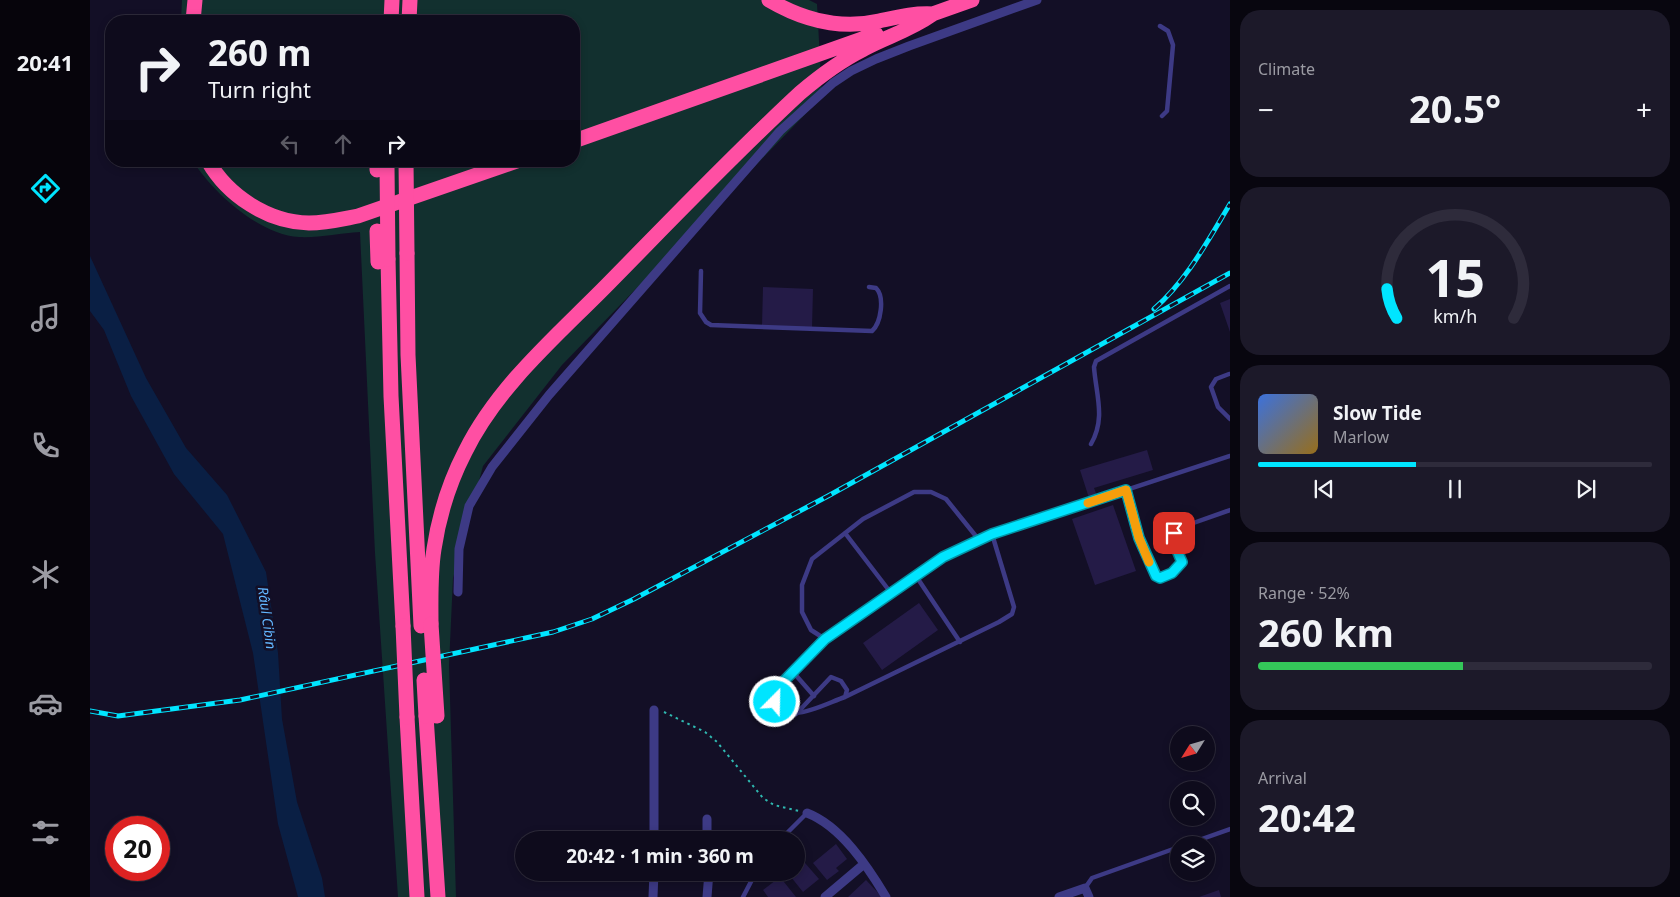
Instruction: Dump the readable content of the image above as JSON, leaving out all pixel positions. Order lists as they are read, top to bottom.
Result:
{
  "water": ["Râul Cibin"],
  "north": "bottom left",
  "page": {
    "tabs": "20:41",
    "tile": [
      "Climate",
      ["Range · 52%", "260 km"],
      ["Arrival", "20:42"]
    ],
    "turn": ["260 m", "Turn right"],
    "heat": ["−", "20.5°", "+"],
    "song": ["Slow Tide", "Marlow"],
    "limit": "20",
    "trip": "20:42 · 1 min · 360 m",
    "gauge": ["15", "km/h"]
  }
}
